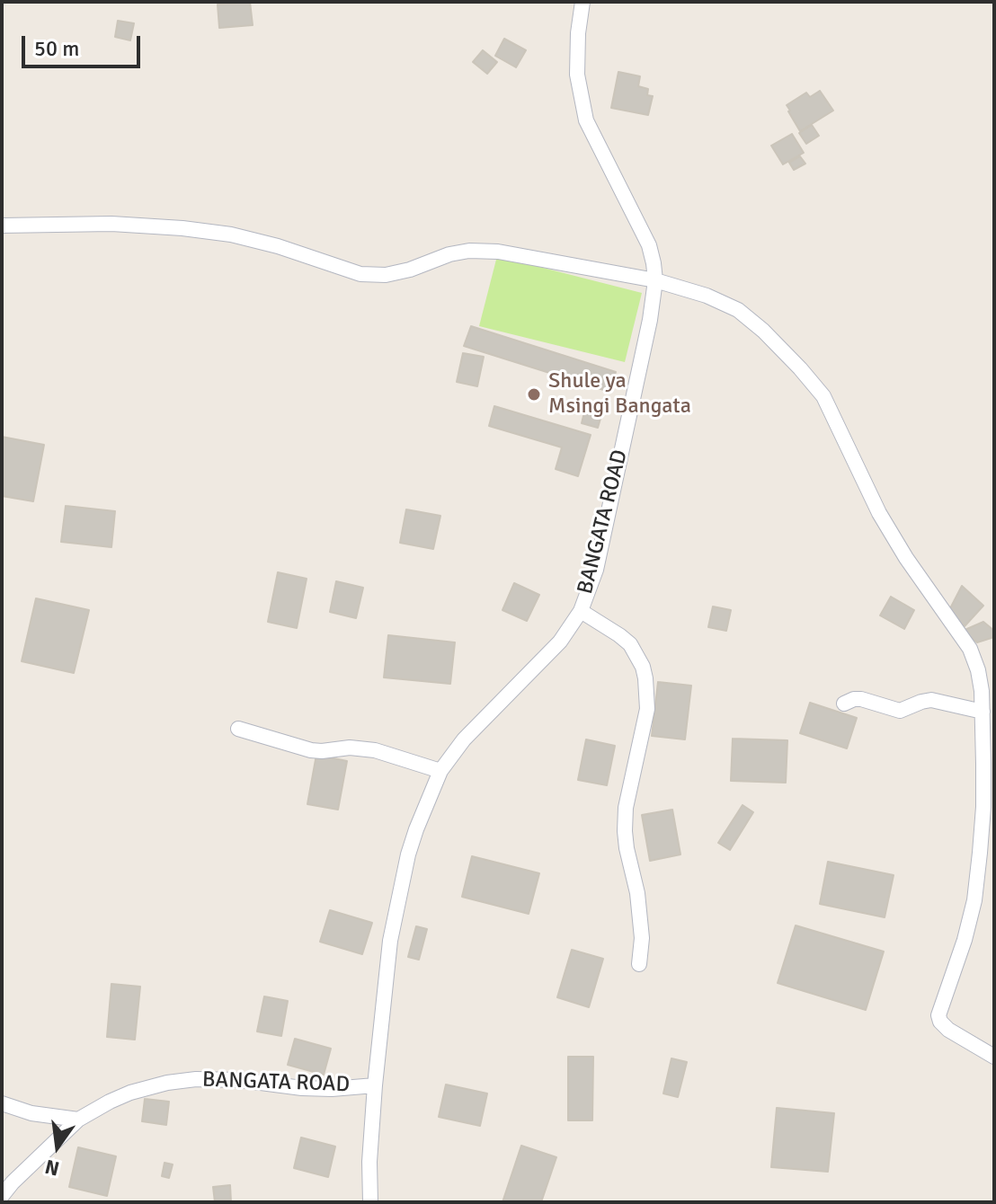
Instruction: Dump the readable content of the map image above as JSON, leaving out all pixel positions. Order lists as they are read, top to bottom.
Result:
{
  "streets": {
    "street": ["BANGATA ROAD"]
  },
  "places": ["Shule ya Msingi Bangata"],
  "scale_bar": "50 m",
  "north": "bottom"
}
